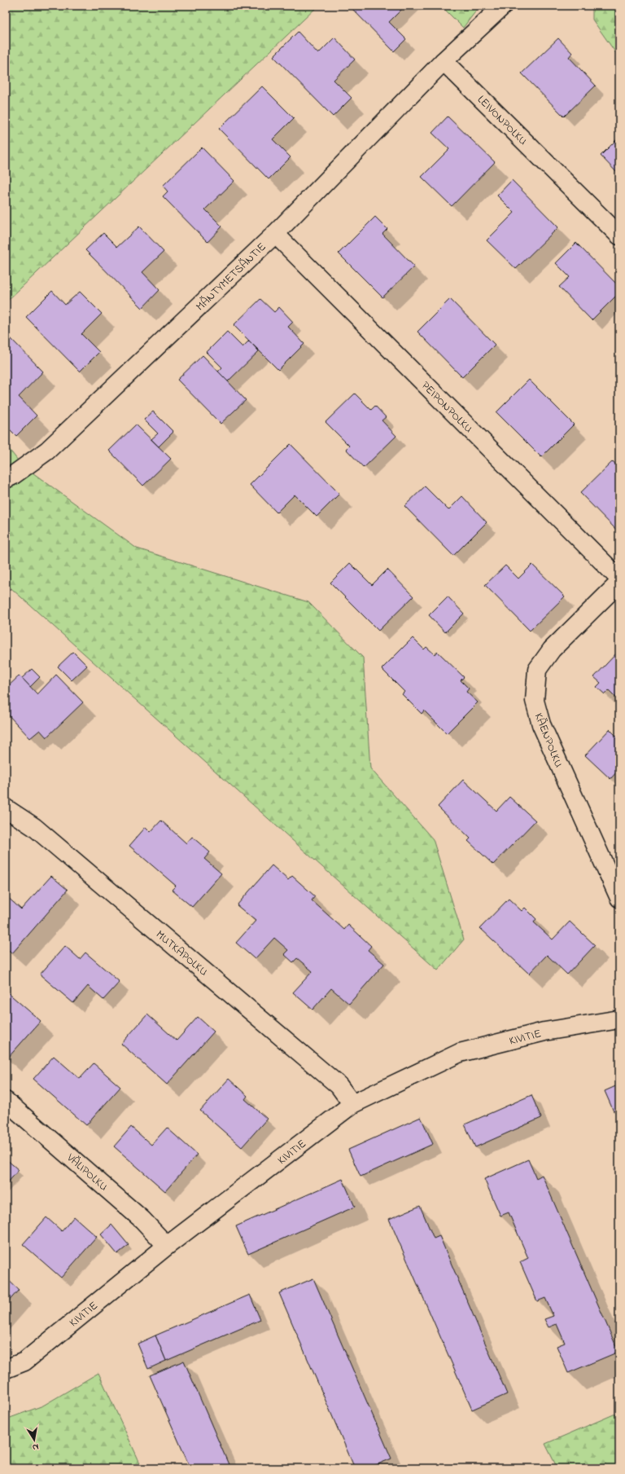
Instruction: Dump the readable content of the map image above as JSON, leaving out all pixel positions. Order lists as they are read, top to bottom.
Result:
{
  "streets": {
    "street": [
      "LEIVONPOLKU",
      "MÄNTYMETSÄNTIE",
      "PEIPONPOLKU",
      "KÄENPOLKU",
      "MUTKAPOLKU",
      "KIVITIE",
      "VÄLIPOLKU"
    ]
  },
  "crossings": [
    ["LEIVONPOLKU", "MÄNTYMETSÄNTIE"],
    ["MÄNTYMETSÄNTIE", "PEIPONPOLKU"],
    ["MUTKAPOLKU", "KIVITIE"],
    ["KIVITIE", "VÄLIPOLKU"]
  ],
  "north": "bottom"
}
